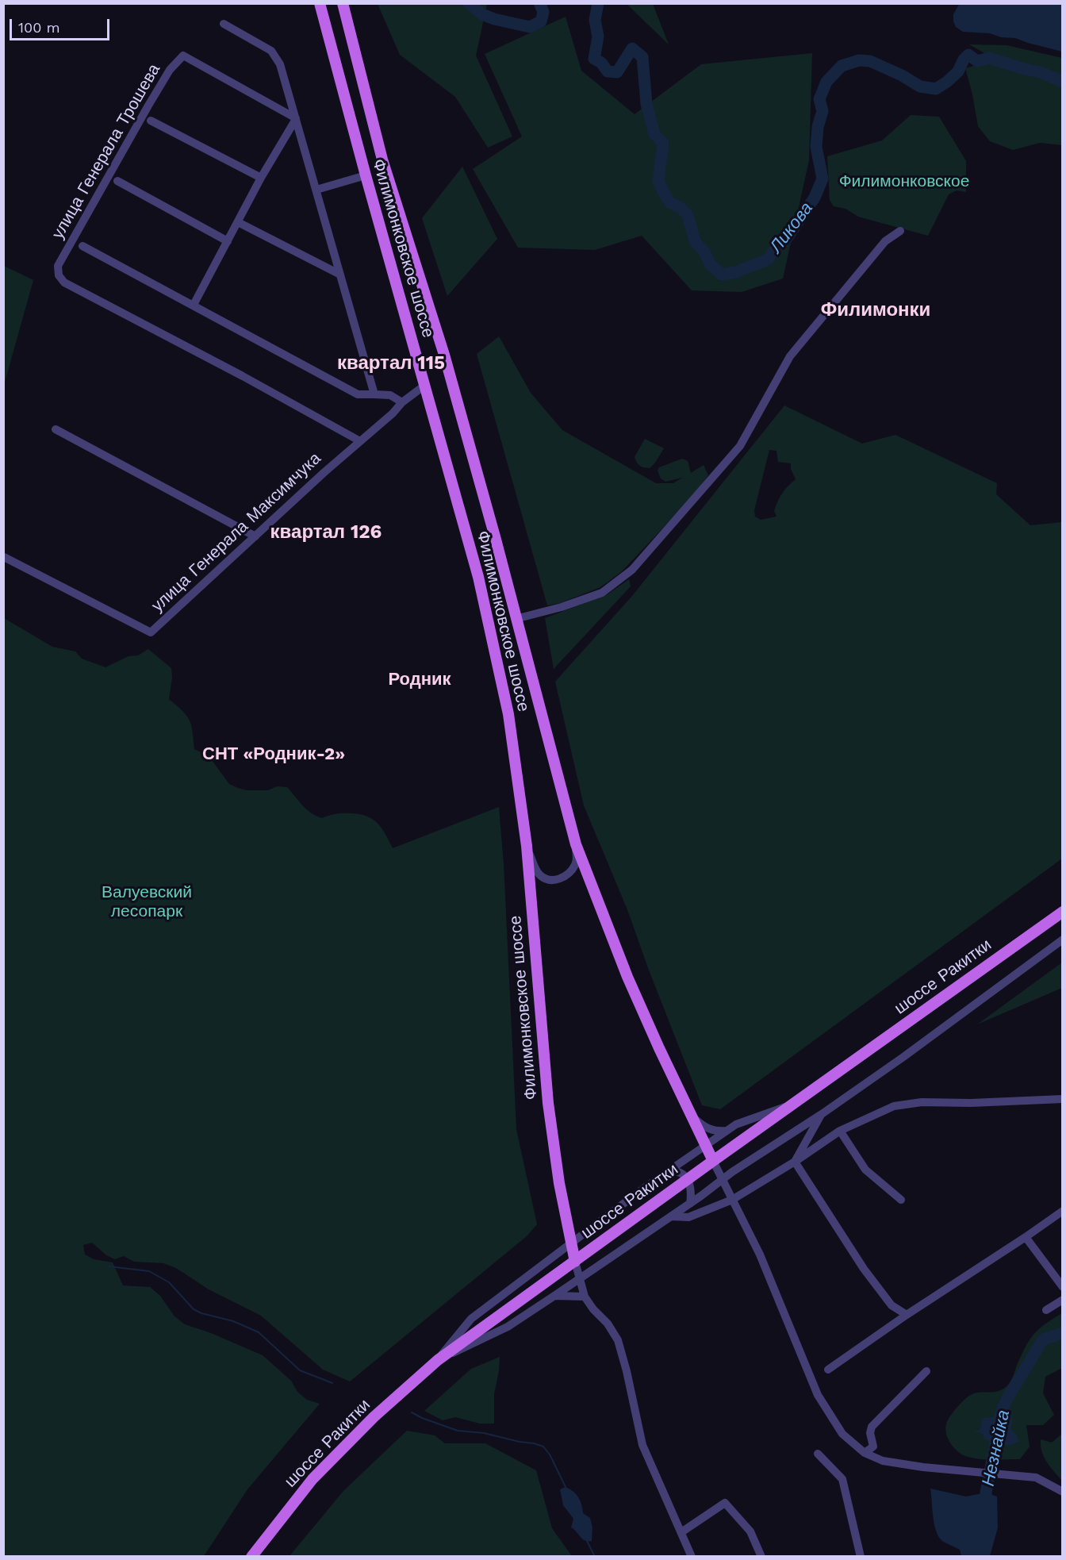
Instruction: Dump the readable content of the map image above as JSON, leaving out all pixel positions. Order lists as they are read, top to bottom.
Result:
{
  "streets": {
    "main road": ["Филимонковское шоссе", "шоссе Ракитки"],
    "street": ["улица Генерала Трошева", "улица Генерала Максимчука"]
  },
  "crossings": [
    ["улица Генерала Трошева", "улица Генерала Максимчука"],
    ["Филимонковское шоссе", "улица Генерала Максимчука"],
    ["Филимонковское шоссе", "шоссе Ракитки"]
  ],
  "districts": [
    "Филимонки",
    "квартал 115",
    "квартал 126",
    "Родник",
    "СНТ «Родник-2»"
  ],
  "water": ["Ликова", "Незнайка"],
  "parks": ["Филимонковское", "Валуевский лесопарк"],
  "scale_bar": "100 m"
}
